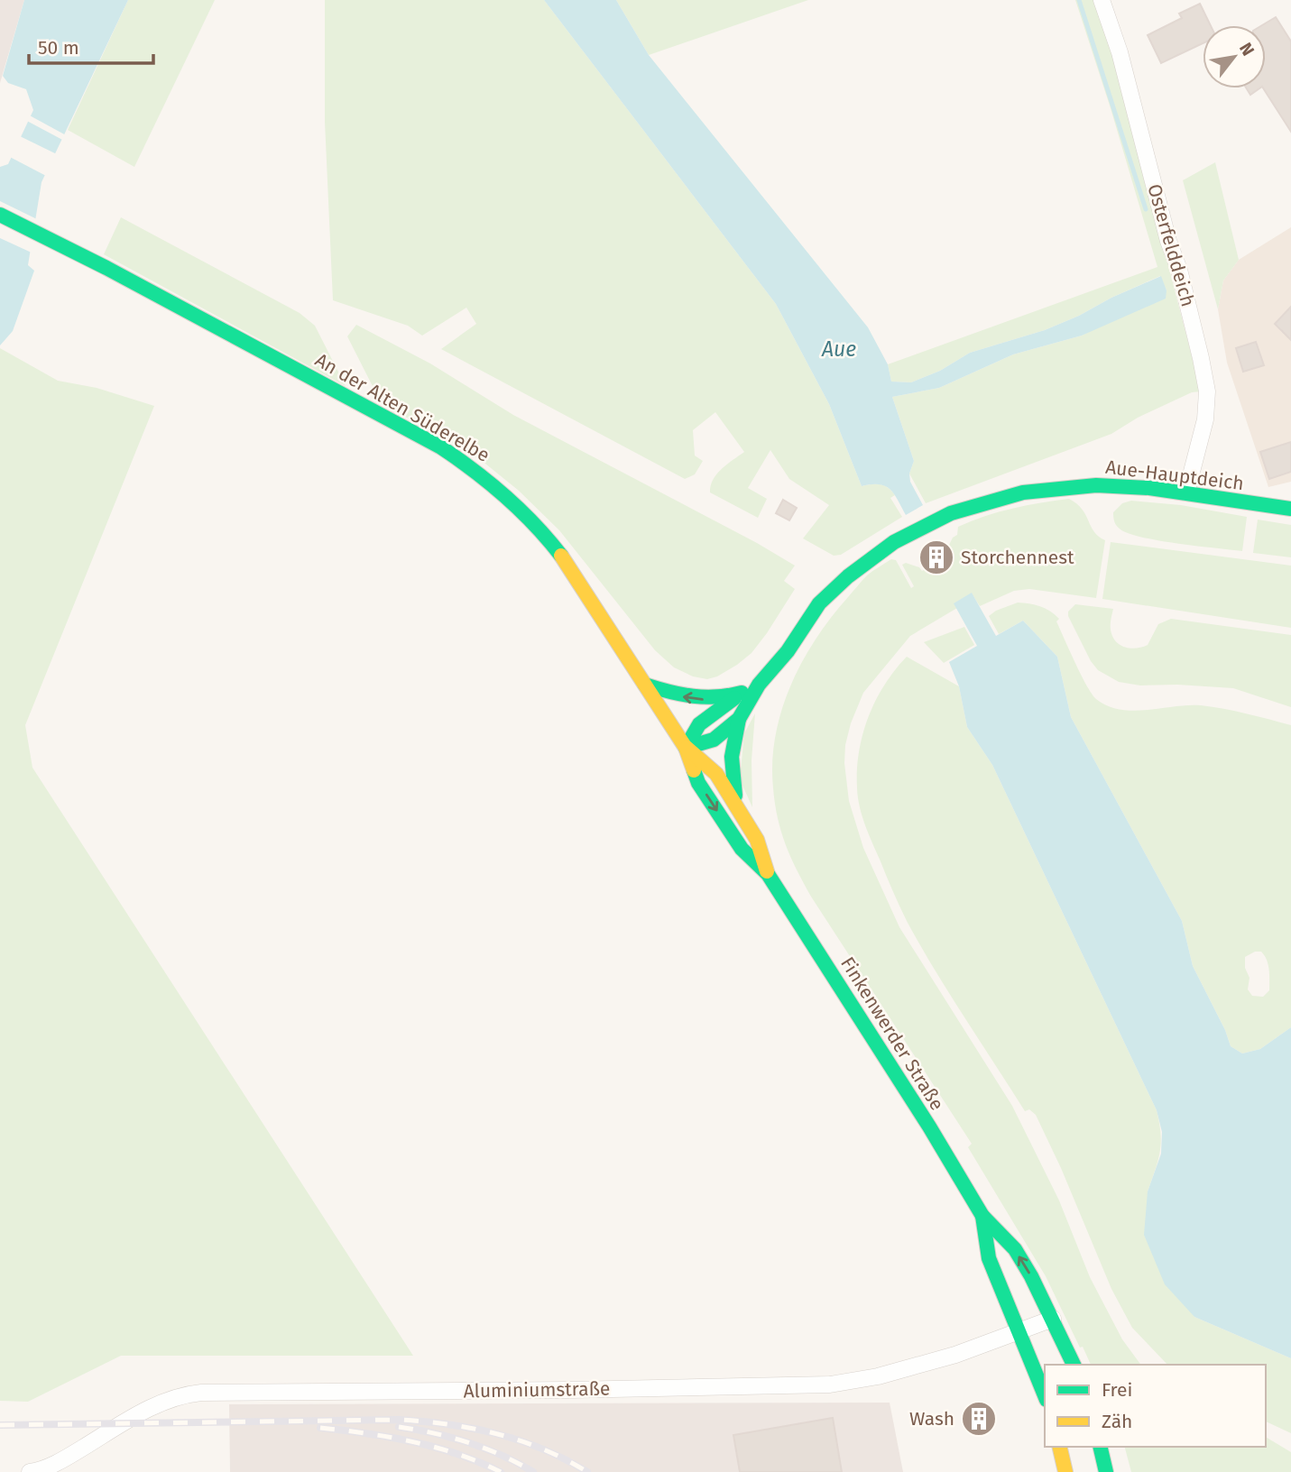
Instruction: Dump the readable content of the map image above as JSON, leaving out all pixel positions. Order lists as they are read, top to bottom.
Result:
{
  "streets": {
    "main road": ["An der Alten Süderelbe", "Aue-Hauptdeich", "Finkenwerder Straße"],
    "street": ["Osterfelddeich", "Aluminiumstraße"]
  },
  "crossings": [
    ["Osterfelddeich", "Aue-Hauptdeich"],
    ["An der Alten Süderelbe", "Finkenwerder Straße"],
    ["Finkenwerder Straße", "Aluminiumstraße"]
  ],
  "water": ["Aue"],
  "places": {
    "building": ["Storchennest", "Wash"]
  },
  "legend": ["Frei", "Zäh"],
  "scale_bar": "50 m",
  "north": "top right"
}
